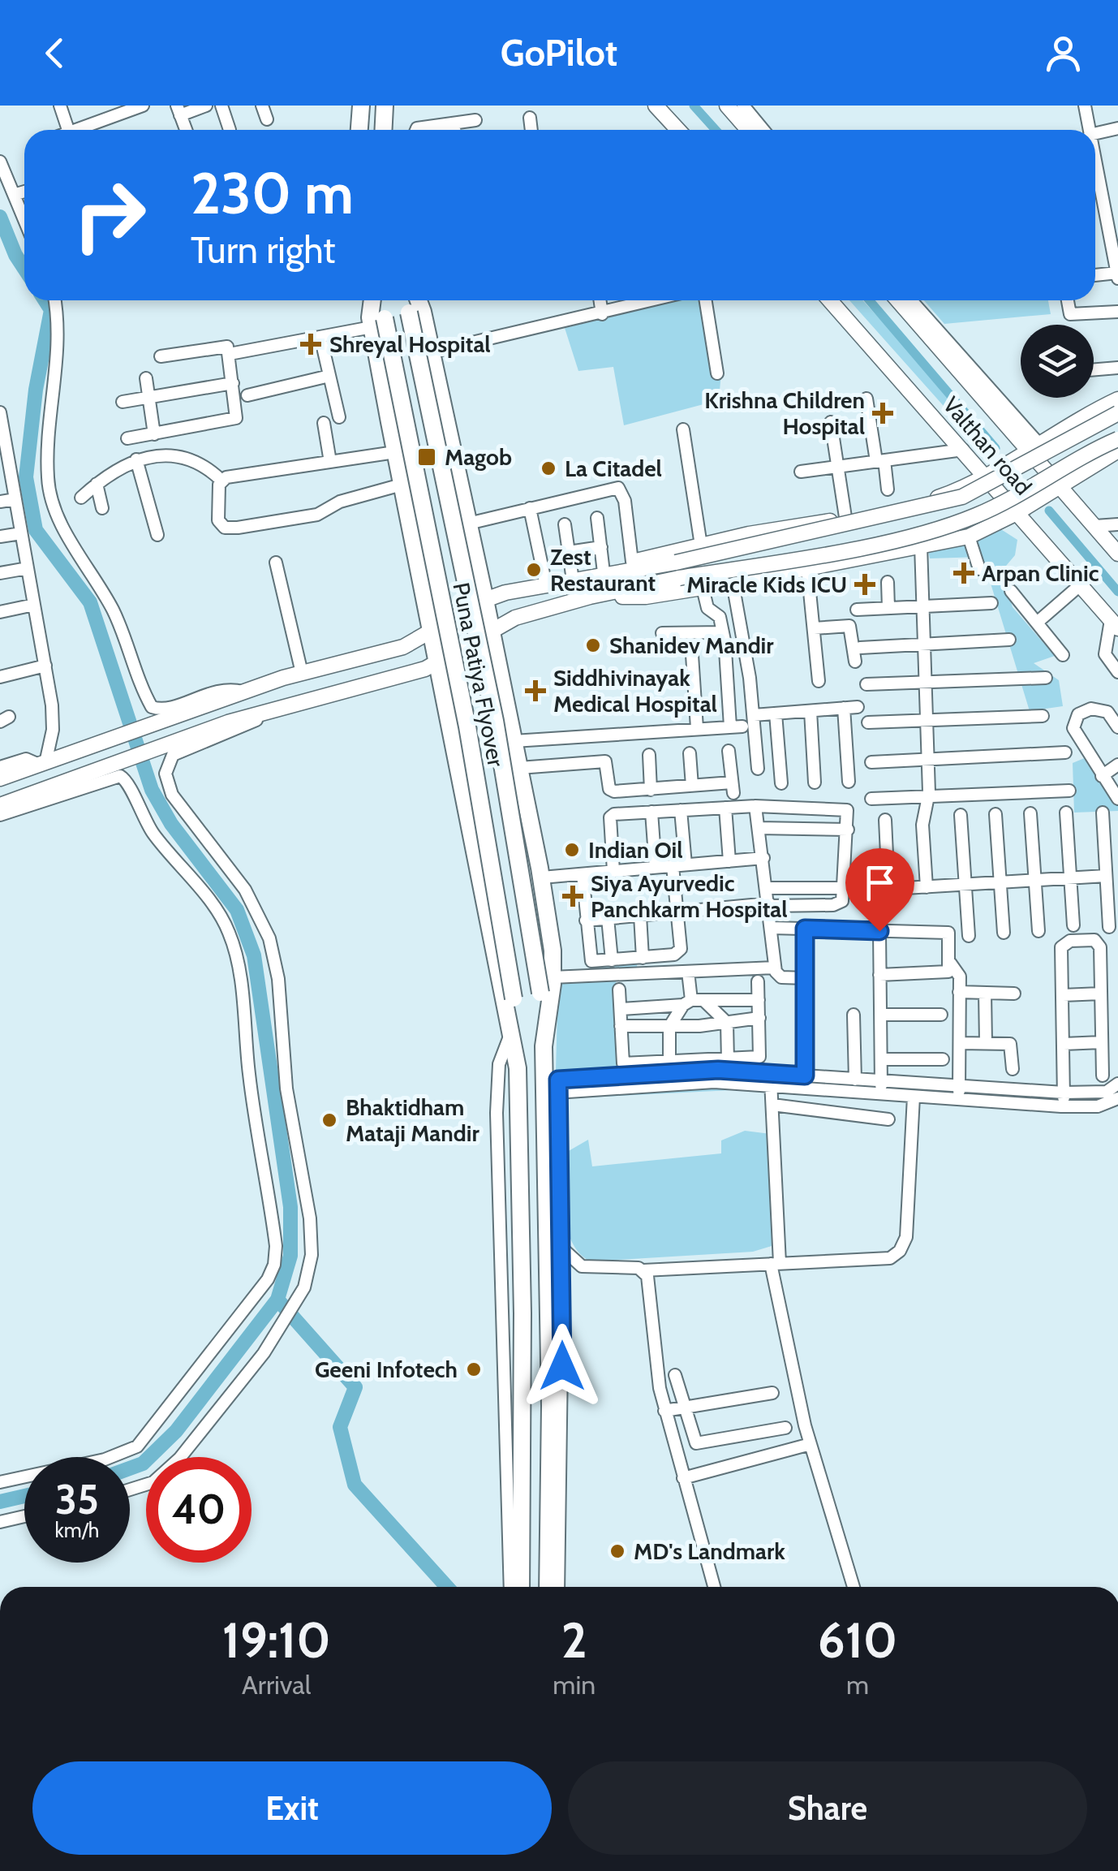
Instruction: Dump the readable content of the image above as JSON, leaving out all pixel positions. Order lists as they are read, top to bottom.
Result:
{
  "streets": {
    "highway": ["Puna Patiya Flyover"],
    "main road": ["Valthan road"]
  },
  "places": {
    "health": [
      "Shreyal Hospital",
      "Krishna Children Hospital",
      "Arpan Clinic",
      "Miracle Kids ICU",
      "Siddhivinayak Medical Hospital",
      "Siya Ayurvedic Panchkarm Hospital"
    ],
    "transit": ["Magob"],
    "other": [
      "La Citadel",
      "Zest Restaurant",
      "Shanidev Mandir",
      "Indian Oil",
      "Bhaktidham Mataji Mandir",
      "Geeni Infotech",
      "MD's Landmark"
    ]
  },
  "page": {
    "header": "GoPilot",
    "turn": ["230 m", "Turn right"],
    "speed": "35 km/h",
    "limit": "40",
    "eta": [
      "19:10",
      "Arrival",
      "2",
      "min",
      "610",
      "m"
    ],
    "buttons": ["Exit", "Share"]
  }
}
